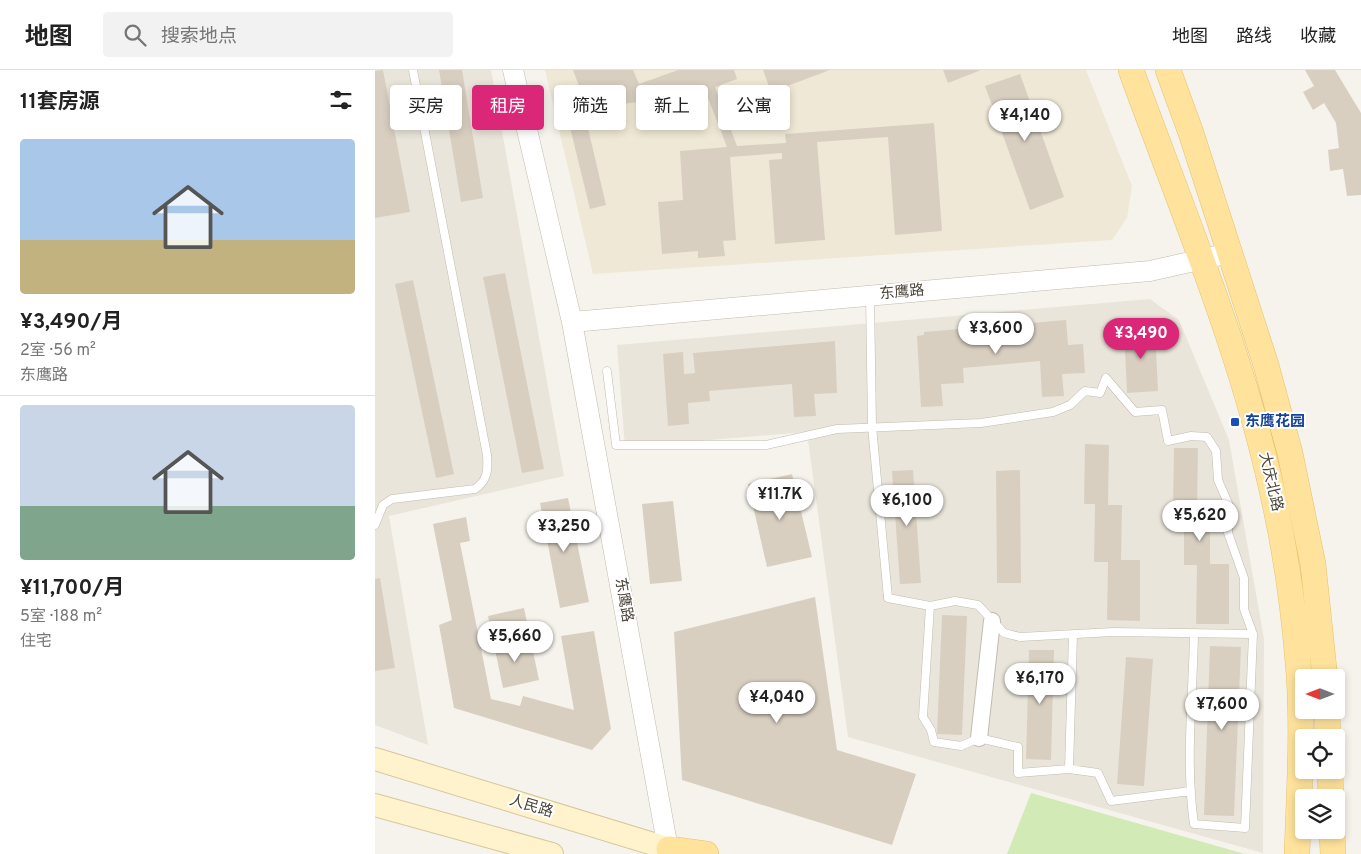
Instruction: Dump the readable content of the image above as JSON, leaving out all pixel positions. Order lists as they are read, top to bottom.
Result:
{
  "streets": {
    "main road": ["大庆北路", "人民路"],
    "street": ["东鹰路"]
  },
  "crossings": [
    ["东鹰路", "大庆北路"],
    ["东鹰路", "人民路"]
  ],
  "places": {
    "transit": ["东鹰花园"]
  },
  "north": "left",
  "page": {
    "header": "地图",
    "search": "搜索地点",
    "nav": ["地图", "路线", "收藏"],
    "heading": "11套房源",
    "chip": [
      "买房",
      "租房",
      "筛选",
      "新上",
      "公寓"
    ],
    "price": [
      "¥4,140",
      "¥3,600",
      "¥3,490",
      "¥11.7K",
      "¥6,100",
      "¥5,620",
      "¥3,250",
      "¥5,660",
      "¥6,170",
      "¥4,040",
      "¥7,600"
    ],
    "list": [
      {
        "name": "¥3,490/月",
        "note": "2室 · 56 m² · 东鹰路"
      },
      {
        "name": "¥11,700/月",
        "note": "5室 · 188 m² · 住宅"
      }
    ]
  }
}
